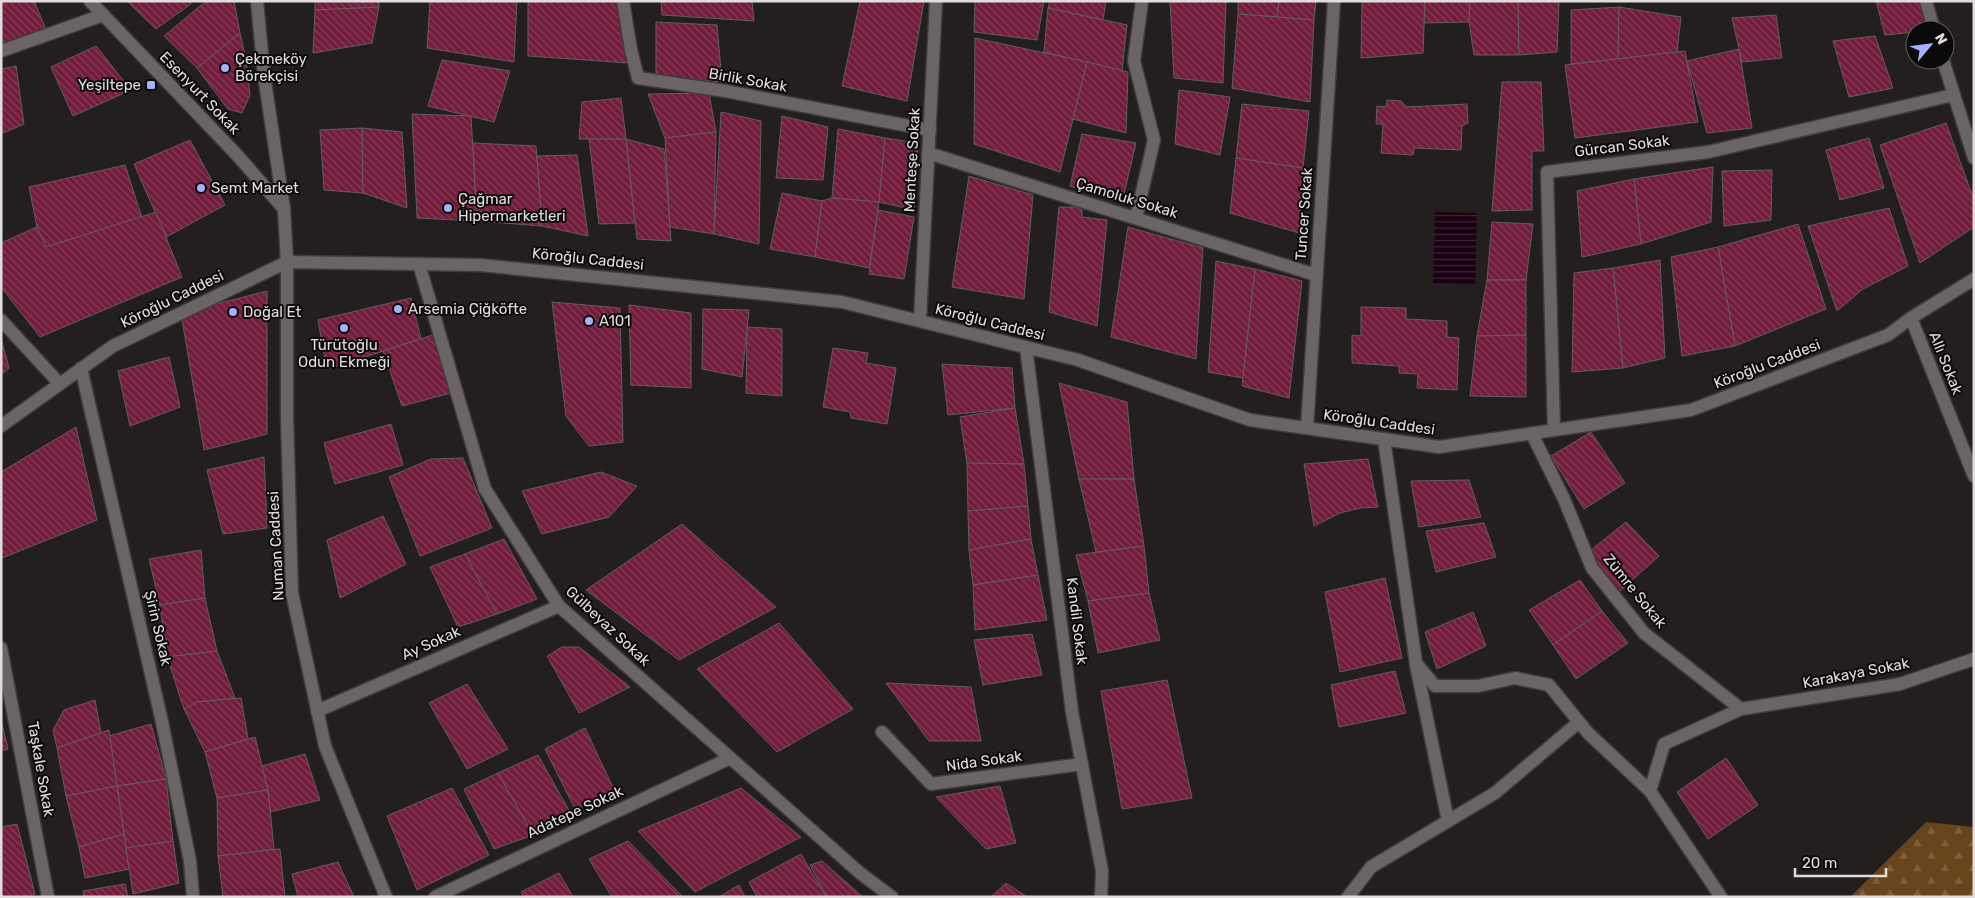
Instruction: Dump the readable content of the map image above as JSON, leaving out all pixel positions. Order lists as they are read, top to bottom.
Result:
{
  "streets": {
    "street": [
      "Birlik Sokak",
      "Esenyurt Sokak",
      "Gürcan Sokak",
      "Menteşe Sokak",
      "Çamoluk Sokak",
      "Tuncer Sokak",
      "Köroğlu Caddesi",
      "Allı Sokak",
      "Numan Caddesi",
      "Zümre Sokak",
      "Kandil Sokak",
      "Gülbeyaz Sokak",
      "Şirin Sokak",
      "Ay Sokak",
      "Karakaya Sokak",
      "Nida Sokak",
      "Taşkale Sokak",
      "Adatepe Sokak"
    ]
  },
  "crossings": [
    ["Birlik Sokak", "Menteşe Sokak"],
    ["Esenyurt Sokak", "Numan Caddesi"],
    ["Gürcan Sokak", "Köroğlu Caddesi"],
    ["Menteşe Sokak", "Çamoluk Sokak"],
    ["Menteşe Sokak", "Köroğlu Caddesi"],
    ["Çamoluk Sokak", "Tuncer Sokak"],
    ["Tuncer Sokak", "Köroğlu Caddesi"],
    ["Köroğlu Caddesi", "Allı Sokak"],
    ["Köroğlu Caddesi", "Numan Caddesi"],
    ["Köroğlu Caddesi", "Zümre Sokak"],
    ["Köroğlu Caddesi", "Kandil Sokak"],
    ["Köroğlu Caddesi", "Gülbeyaz Sokak"],
    ["Köroğlu Caddesi", "Şirin Sokak"],
    ["Numan Caddesi", "Ay Sokak"],
    ["Zümre Sokak", "Karakaya Sokak"],
    ["Kandil Sokak", "Nida Sokak"],
    ["Gülbeyaz Sokak", "Ay Sokak"],
    ["Gülbeyaz Sokak", "Adatepe Sokak"]
  ],
  "places": {
    "other": [
      "Çekmeköy Börekçisi",
      "Semt Market",
      "Çağmar Hipermarketleri",
      "Arsemia Çiğköfte",
      "Doğal Et",
      "A101",
      "Türütoğlu Odun Ekmeği"
    ],
    "transit": ["Yeşiltepe"]
  },
  "scale_bar": "20 m",
  "north": "top right"
}
